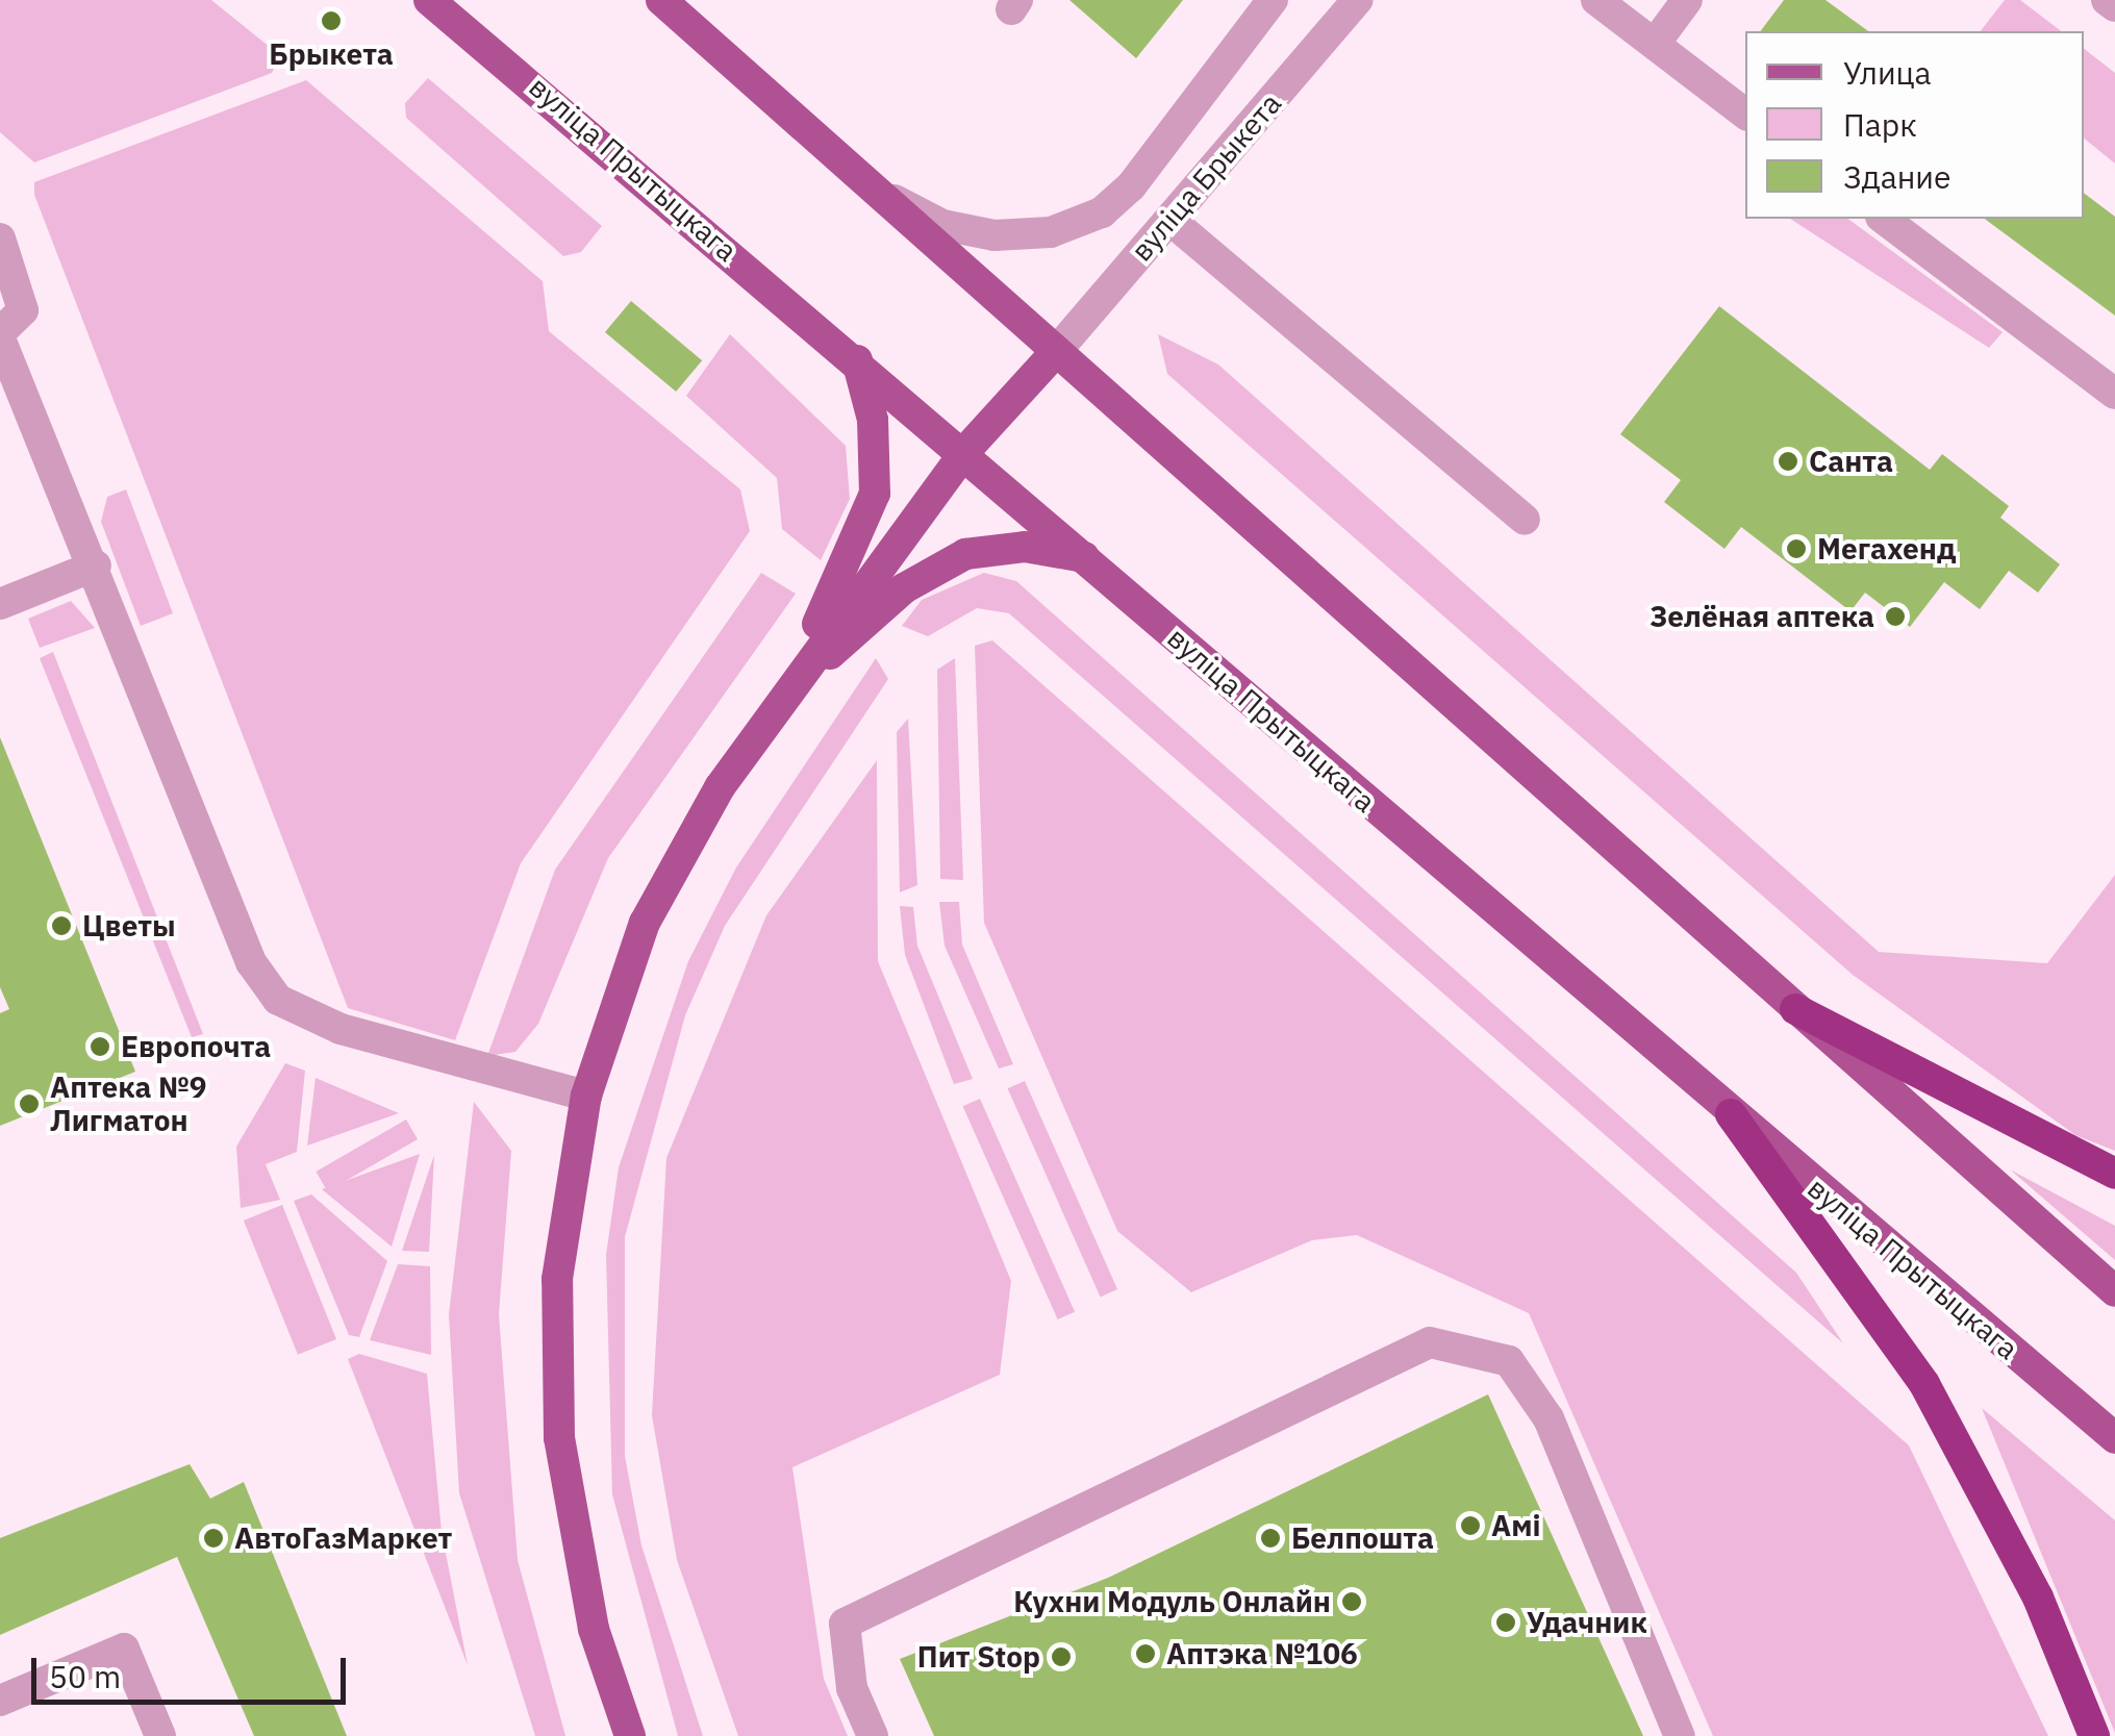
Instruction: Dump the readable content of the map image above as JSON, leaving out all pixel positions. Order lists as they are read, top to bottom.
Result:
{
  "streets": {
    "main road": ["вуліца Прытыцкага"],
    "street": ["вуліца Брыкета"]
  },
  "places": [
    "Брыкета",
    "Санта",
    "Мегахенд",
    "Зелёная аптека",
    "Цветы",
    "Европочта",
    "Аптека №9 Лигматон",
    "Амі",
    "АвтоГазМаркет",
    "Белпошта",
    "Кухни Модуль Онлайн",
    "Удачник",
    "Аптэка №106",
    "Пит Stop"
  ],
  "legend": ["Улица", "Парк", "Здание"],
  "scale_bar": "50 m"
}
